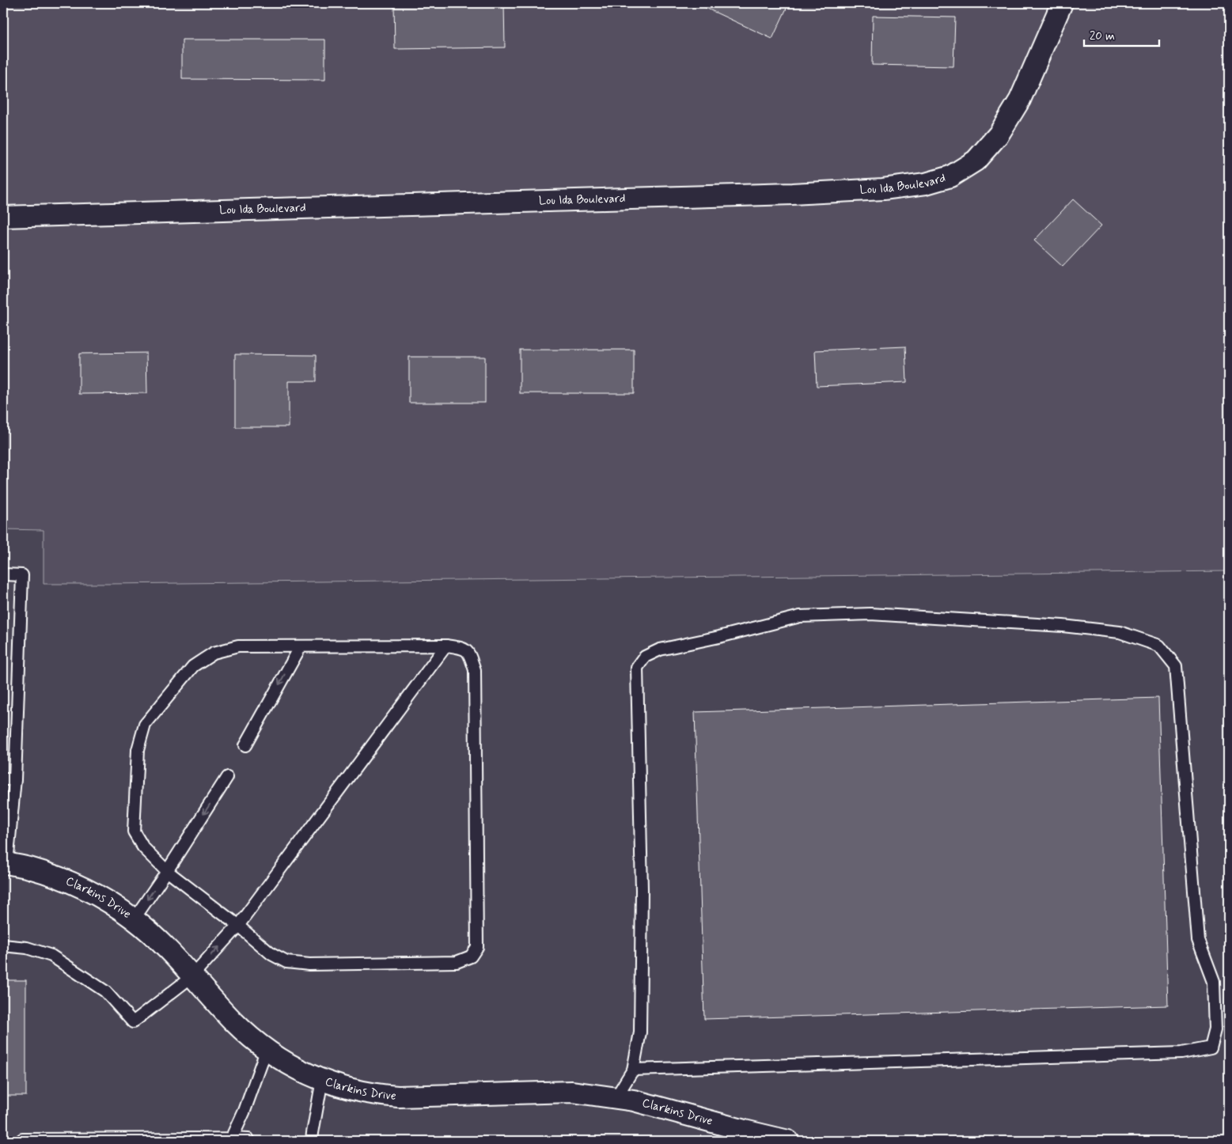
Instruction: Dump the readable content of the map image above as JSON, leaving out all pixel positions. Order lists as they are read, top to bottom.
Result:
{
  "streets": {
    "street": ["Lou Ida Boulevard", "Clarkins Drive"]
  },
  "scale_bar": "20 m"
}
